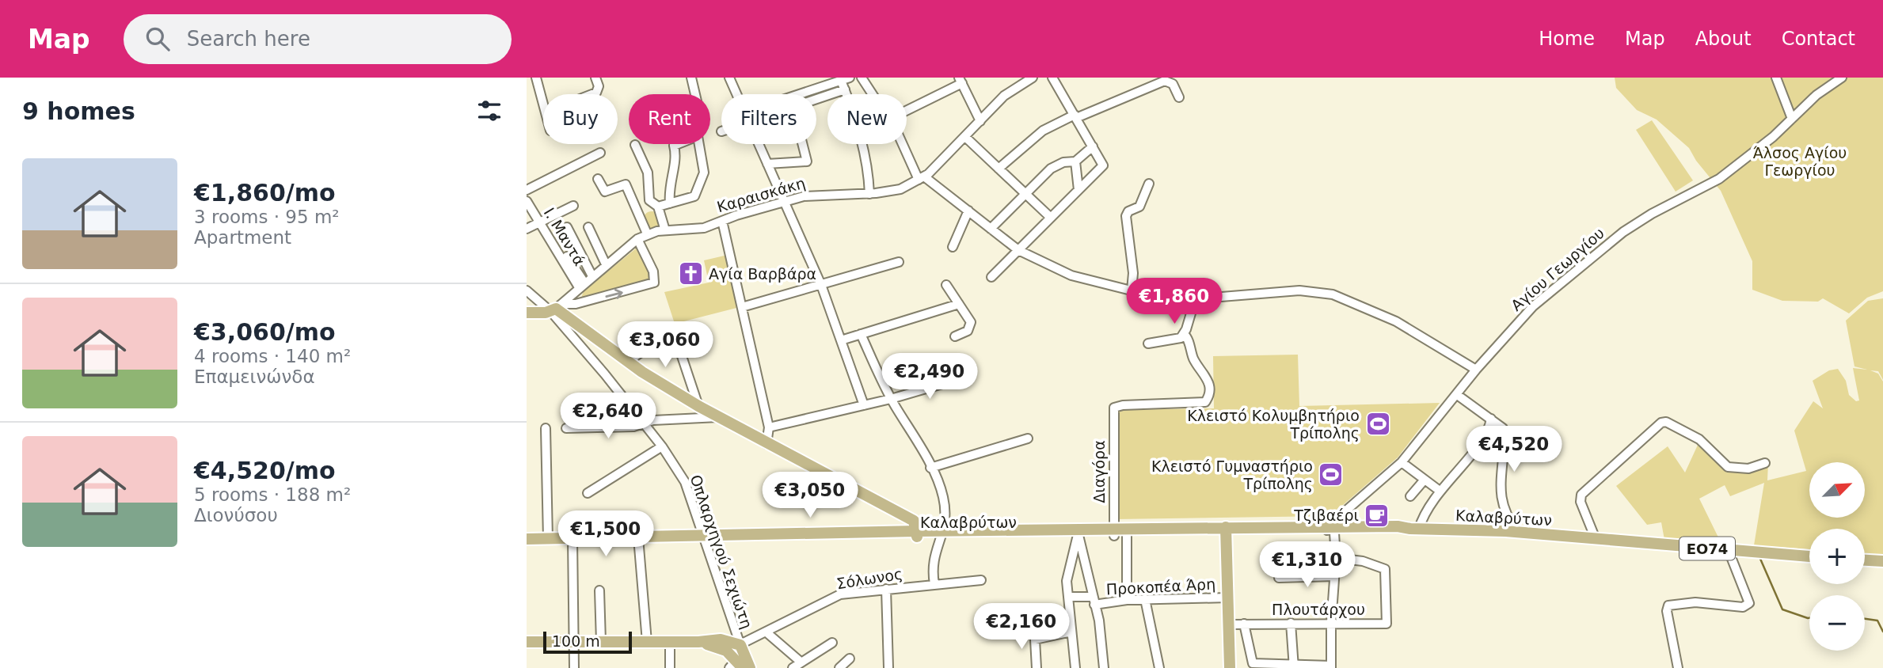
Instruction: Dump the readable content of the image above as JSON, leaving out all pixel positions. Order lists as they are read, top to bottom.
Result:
{
  "streets": {
    "main road": ["Καλαβρύτων", "ΕΟ74"],
    "street": [
      "Καραισκάκη",
      "Ι. Μαντά",
      "Αγίου Γεωργίου",
      "Διαγόρα",
      "Οπλαρχηγού Σεχιώτη",
      "Σόλωνος",
      "Προκοπέα Άρη",
      "Πλουτάρχου"
    ]
  },
  "crossings": [
    ["Καραισκάκη", "Ι. Μαντά"],
    ["Καραισκάκη", "Οπλαρχηγού Σεχιώτη"],
    ["Αγίου Γεωργίου", "Καλαβρύτων"],
    ["Διαγόρα", "Καλαβρύτων"],
    ["Καλαβρύτων", "ΕΟ74"],
    ["Καλαβρύτων", "Οπλαρχηγού Σεχιώτη"],
    ["Οπλαρχηγού Σεχιώτη", "Σόλωνος"]
  ],
  "parks": ["Άλσος Αγίου Γεωργίου"],
  "places": {
    "church": ["Αγία Βαρβάρα"],
    "sports": ["Κλειστό Κολυμβητήριο Τρίπολης", "Κλειστό Γυμναστήριο Τρίπολης"],
    "cafe": ["Τζιβαέρι"]
  },
  "scale_bar": "100 m",
  "north": "top right",
  "page": {
    "header": "Map",
    "search": "Search here",
    "nav": [
      "Home",
      "Map",
      "About",
      "Contact"
    ],
    "heading": "9 homes",
    "chip": [
      "Buy",
      "Rent",
      "Filters",
      "New"
    ],
    "list": [
      {
        "name": "€1,860/mo",
        "note": "3 rooms · 95 m² · Apartment"
      },
      {
        "name": "€3,060/mo",
        "note": "4 rooms · 140 m² · Επαμεινώνδα"
      },
      {
        "name": "€4,520/mo",
        "note": "5 rooms · 188 m² · Διονύσου"
      }
    ],
    "price": [
      "€1,860",
      "€3,060",
      "€2,490",
      "€2,640",
      "€4,520",
      "€3,050",
      "€1,500",
      "€1,310",
      "€2,160"
    ],
    "map_buttons": ["+", "−"],
    "scale": "100 m"
  }
}
